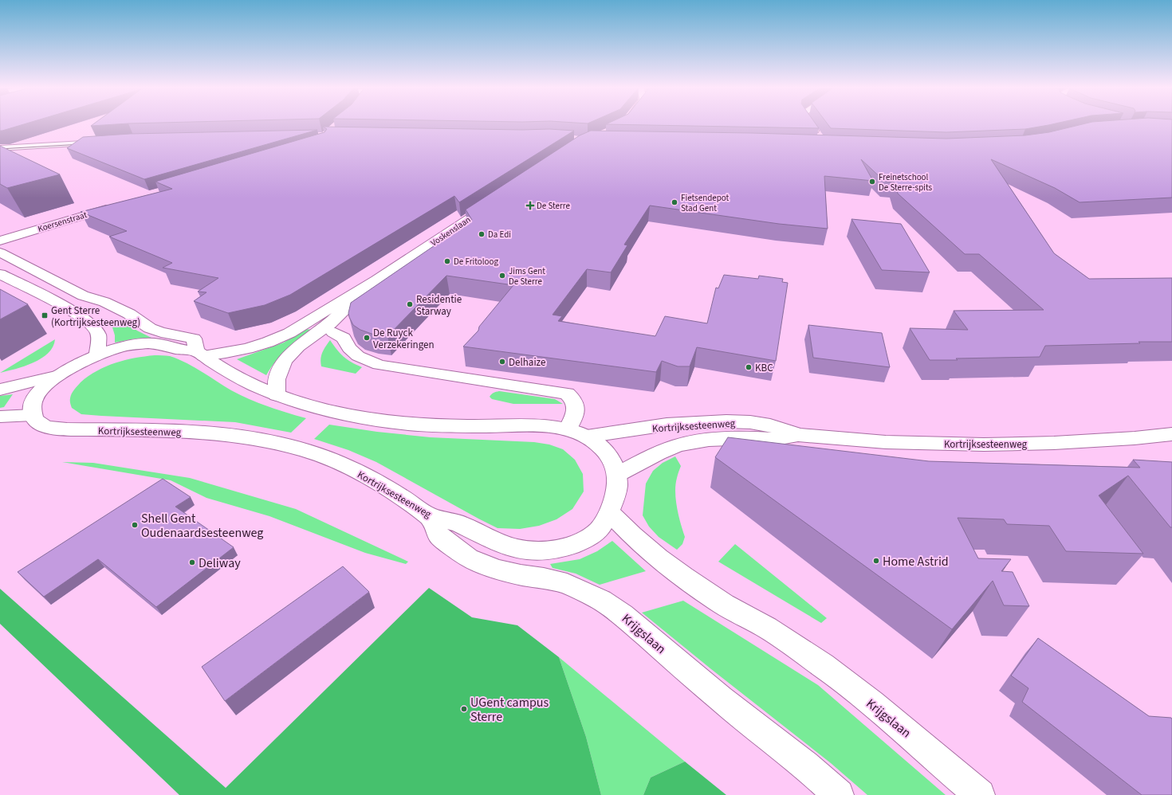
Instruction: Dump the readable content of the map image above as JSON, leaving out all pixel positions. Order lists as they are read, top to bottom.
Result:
{
  "streets": {
    "main road": [
      "Koersenstraat",
      "Voskenslaan",
      "Kortrijksesteenweg",
      "Krijgslaan"
    ]
  },
  "crossings": [
    ["Voskenslaan", "Kortrijksesteenweg"],
    ["Kortrijksesteenweg", "Krijgslaan"]
  ],
  "places": {
    "other": [
      "Freinetschool De Sterre-spits",
      "Fietsendepot Stad Gent",
      "Da Edi",
      "De Fritoloog",
      "Jims Gent De Sterre",
      "Residentie Starway",
      "De Ruyck Verzekeringen",
      "Delhaize",
      "KBC",
      "Shell Gent Oudenaardsesteenweg",
      "Home Astrid",
      "Deliway",
      "UGent campus Sterre"
    ],
    "health": ["De Sterre"],
    "transit": ["Gent Sterre (Kortrijksesteenweg)"]
  }
}
